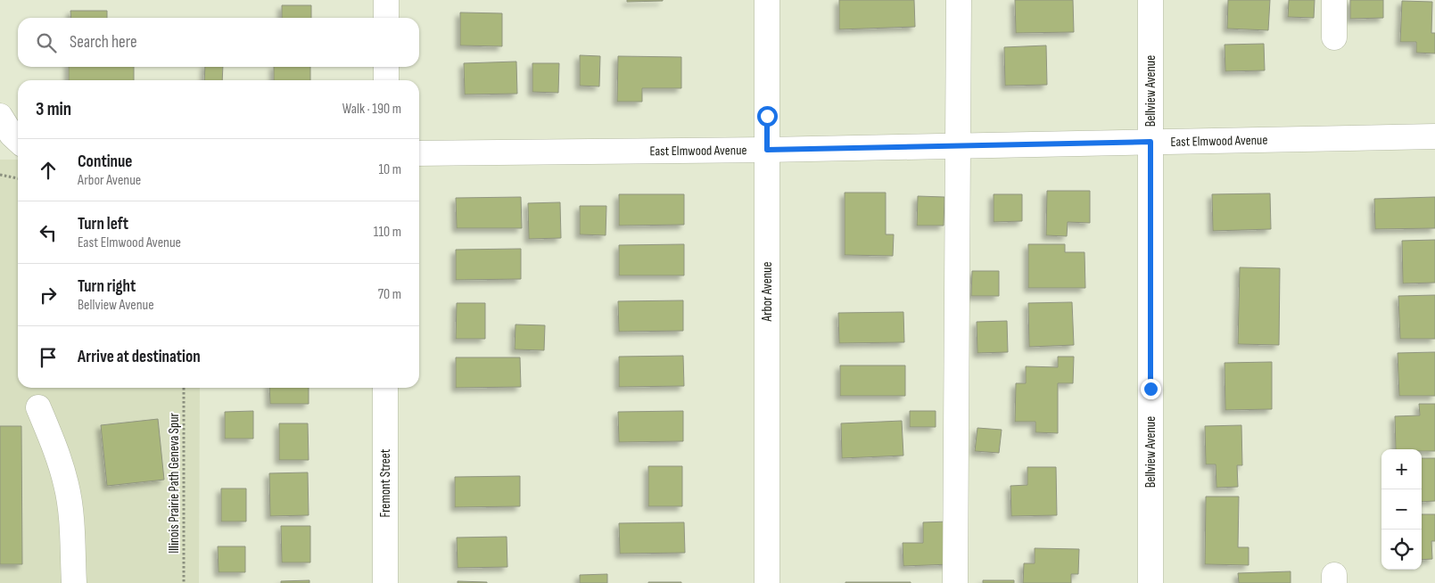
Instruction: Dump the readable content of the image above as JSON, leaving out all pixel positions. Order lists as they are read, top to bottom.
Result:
{
  "streets": {
    "street": [
      "Bellview Avenue",
      "East Elmwood Avenue",
      "Arbor Avenue",
      "Fremont Street"
    ],
    "path": ["Illinois Prairie Path Geneva Spur"]
  },
  "crossings": [
    ["Bellview Avenue", "East Elmwood Avenue"],
    ["East Elmwood Avenue", "Arbor Avenue"]
  ],
  "page": {
    "search": "Search here",
    "heading": ["3 min", "Walk · 190 m"],
    "list": [
      ["Continue", "Arbor Avenue", "10 m"],
      ["Turn left", "East Elmwood Avenue", "110 m"],
      ["Turn right", "Bellview Avenue", "70 m"],
      "Arrive at destination"
    ],
    "map_buttons": ["+", "−"]
  }
}
